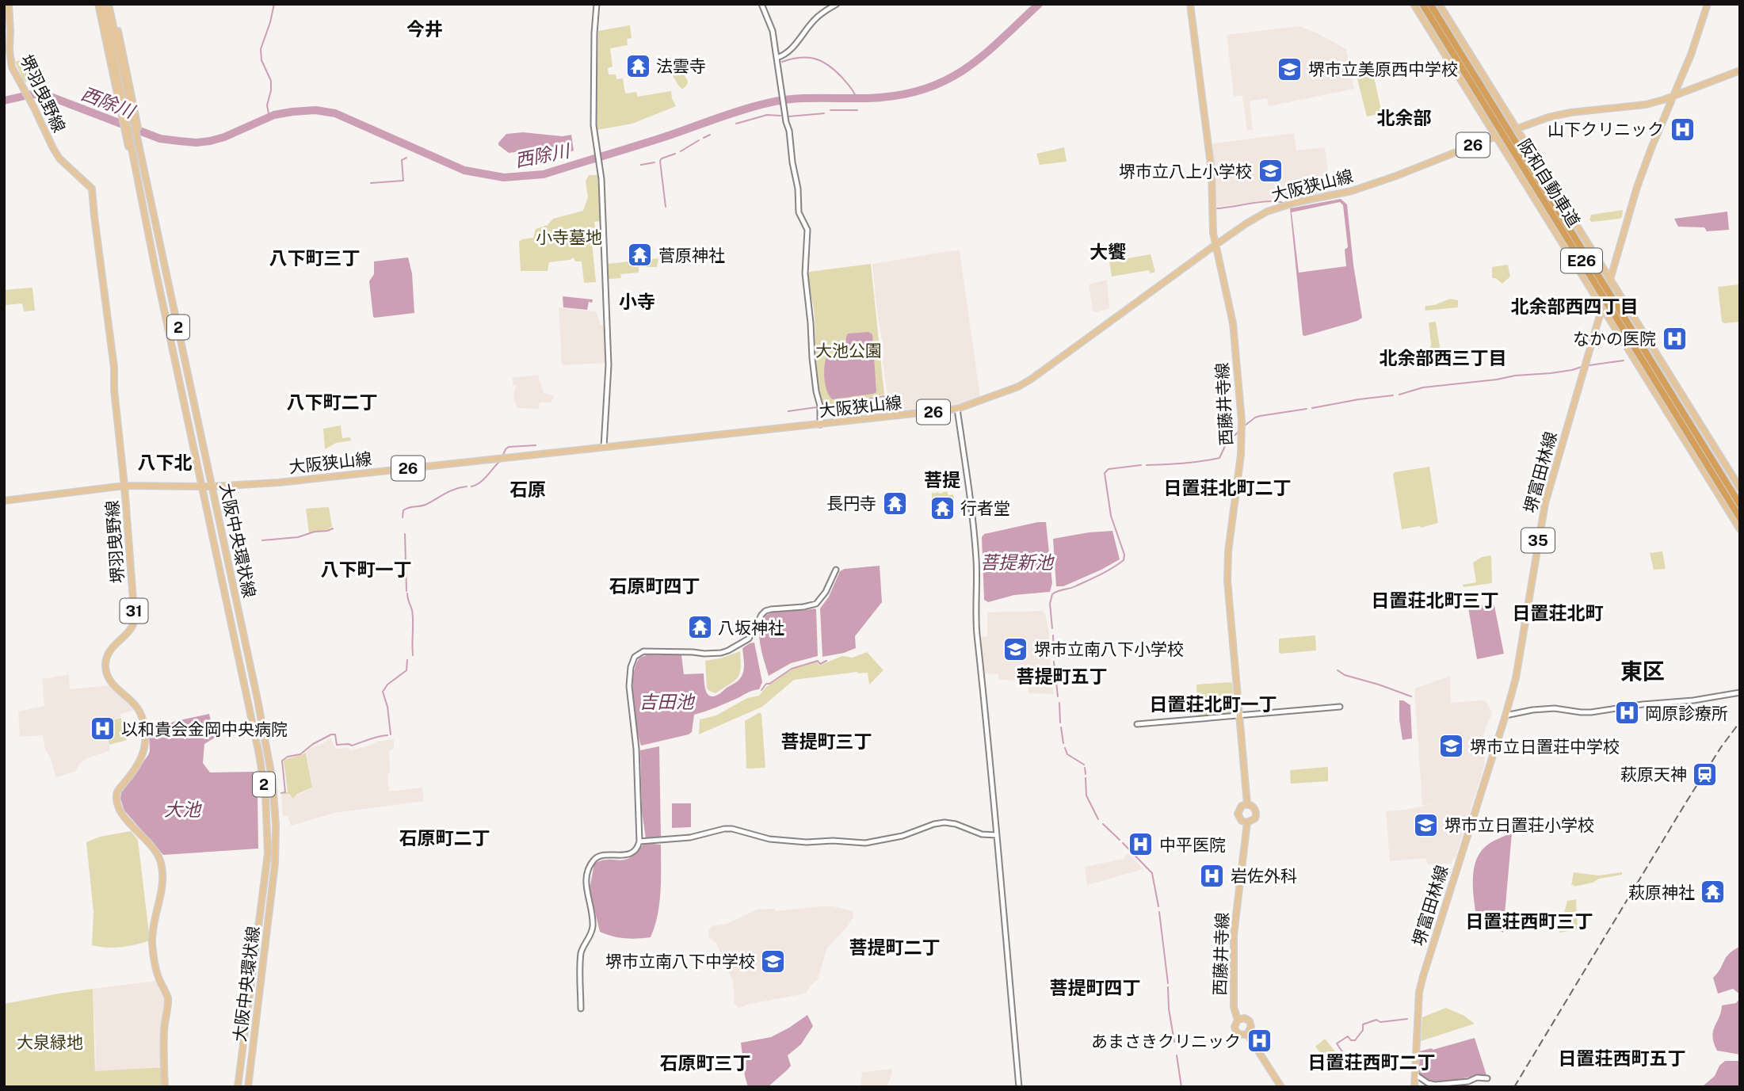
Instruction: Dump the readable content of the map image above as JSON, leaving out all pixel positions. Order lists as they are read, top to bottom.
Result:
{
  "streets": {
    "highway": ["阪和自動車道", "E26"],
    "main road": [
      "堺羽曳野線",
      "26",
      "大阪狭山線",
      "2",
      "西藤井寺線",
      "堺富田林線",
      "大阪中央環状線",
      "35",
      "31"
    ]
  },
  "crossings": [
    ["堺羽曳野線", "大阪狭山線"],
    ["大阪狭山線", "西藤井寺線"],
    ["大阪狭山線", "堺富田林線"],
    ["大阪狭山線", "大阪中央環状線"]
  ],
  "districts": [
    "今井",
    "北余部",
    "大饗",
    "八下町三丁",
    "小寺",
    "北余部西四丁目",
    "北余部西三丁目",
    "八下町二丁",
    "八下北",
    "菩提",
    "日置荘北町二丁",
    "石原",
    "八下町一丁",
    "石原町四丁",
    "日置荘北町三丁",
    "日置荘北町",
    "東区",
    "菩提町五丁",
    "日置荘北町一丁",
    "菩提町三丁",
    "石原町二丁",
    "日置荘西町三丁",
    "菩提町二丁",
    "菩提町四丁",
    "日置荘西町五丁",
    "日置荘西町二丁",
    "石原町三丁"
  ],
  "water": [
    "西除川",
    "菩提新池",
    "吉田池",
    "大池"
  ],
  "parks": ["小寺墓地", "大池公園", "大泉緑地"],
  "places": {
    "temple": [
      "法雲寺",
      "菅原神社",
      "長円寺",
      "行者堂",
      "八坂神社",
      "萩原神社"
    ],
    "school or university": [
      "堺市立美原西中学校",
      "堺市立八上小学校",
      "堺市立南八下小学校",
      "堺市立日置荘中学校",
      "堺市立日置荘小学校",
      "堺市立南八下中学校"
    ],
    "hospital": [
      "山下クリニック",
      "なかの医院",
      "岡原診療所",
      "以和貴会金岡中央病院",
      "中平医院",
      "岩佐外科",
      "あまさきクリニック"
    ],
    "station": ["萩原天神"]
  }
}
